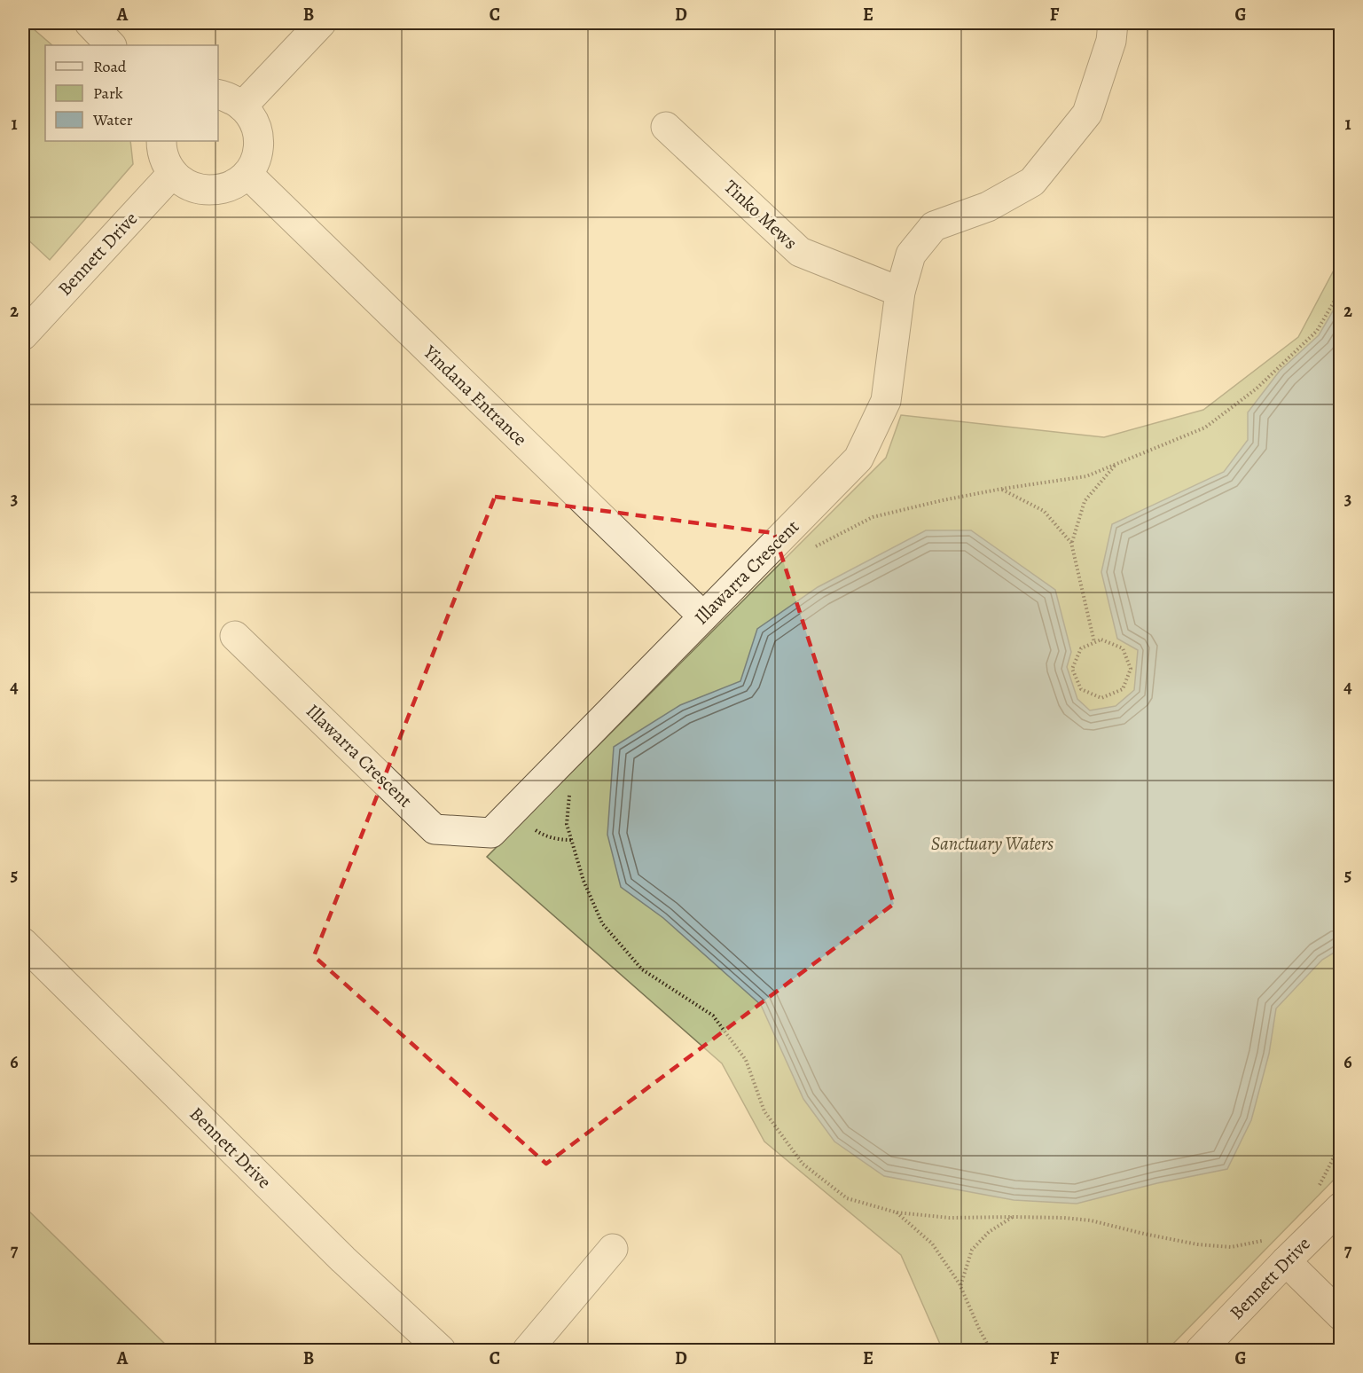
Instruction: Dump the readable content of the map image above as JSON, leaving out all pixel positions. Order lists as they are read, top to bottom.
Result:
{
  "streets": {
    "street": [
      "Tinko Mews",
      "Bennett Drive",
      "Yindana Entrance",
      "Illawarra Crescent"
    ]
  },
  "crossings": [
    ["Tinko Mews", "Illawarra Crescent"],
    ["Yindana Entrance", "Illawarra Crescent"]
  ],
  "parks": ["Sanctuary Waters"],
  "legend": ["Road", "Park", "Water"],
  "grid": {
    "columns": [
      "A",
      "B",
      "C",
      "D",
      "E",
      "F",
      "G"
    ],
    "rows": [
      "1",
      "2",
      "3",
      "4",
      "5",
      "6",
      "7"
    ]
  }
}
